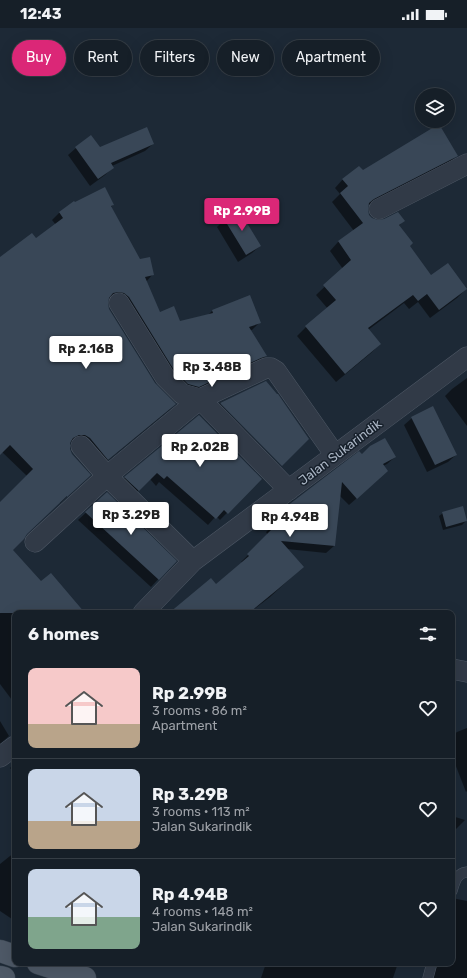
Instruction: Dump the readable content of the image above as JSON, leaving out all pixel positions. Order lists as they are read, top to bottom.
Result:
{
  "streets": {
    "street": ["Jalan Sukarindik"]
  },
  "page": {
    "status": "12:43",
    "chip": [
      "Buy",
      "Rent",
      "Filters",
      "New",
      "Apartment"
    ],
    "price": [
      "Rp 2.99B",
      "Rp 2.16B",
      "Rp 3.48B",
      "Rp 2.02B",
      "Rp 3.29B",
      "Rp 4.94B"
    ],
    "heading": "6 homes",
    "list": [
      {
        "name": "Rp 2.99B",
        "note": "3 rooms · 86 m² · Apartment"
      },
      {
        "name": "Rp 3.29B",
        "note": "3 rooms · 113 m² · Jalan Sukarindik"
      },
      {
        "name": "Rp 4.94B",
        "note": "4 rooms · 148 m² · Jalan Sukarindik"
      }
    ]
  }
}
